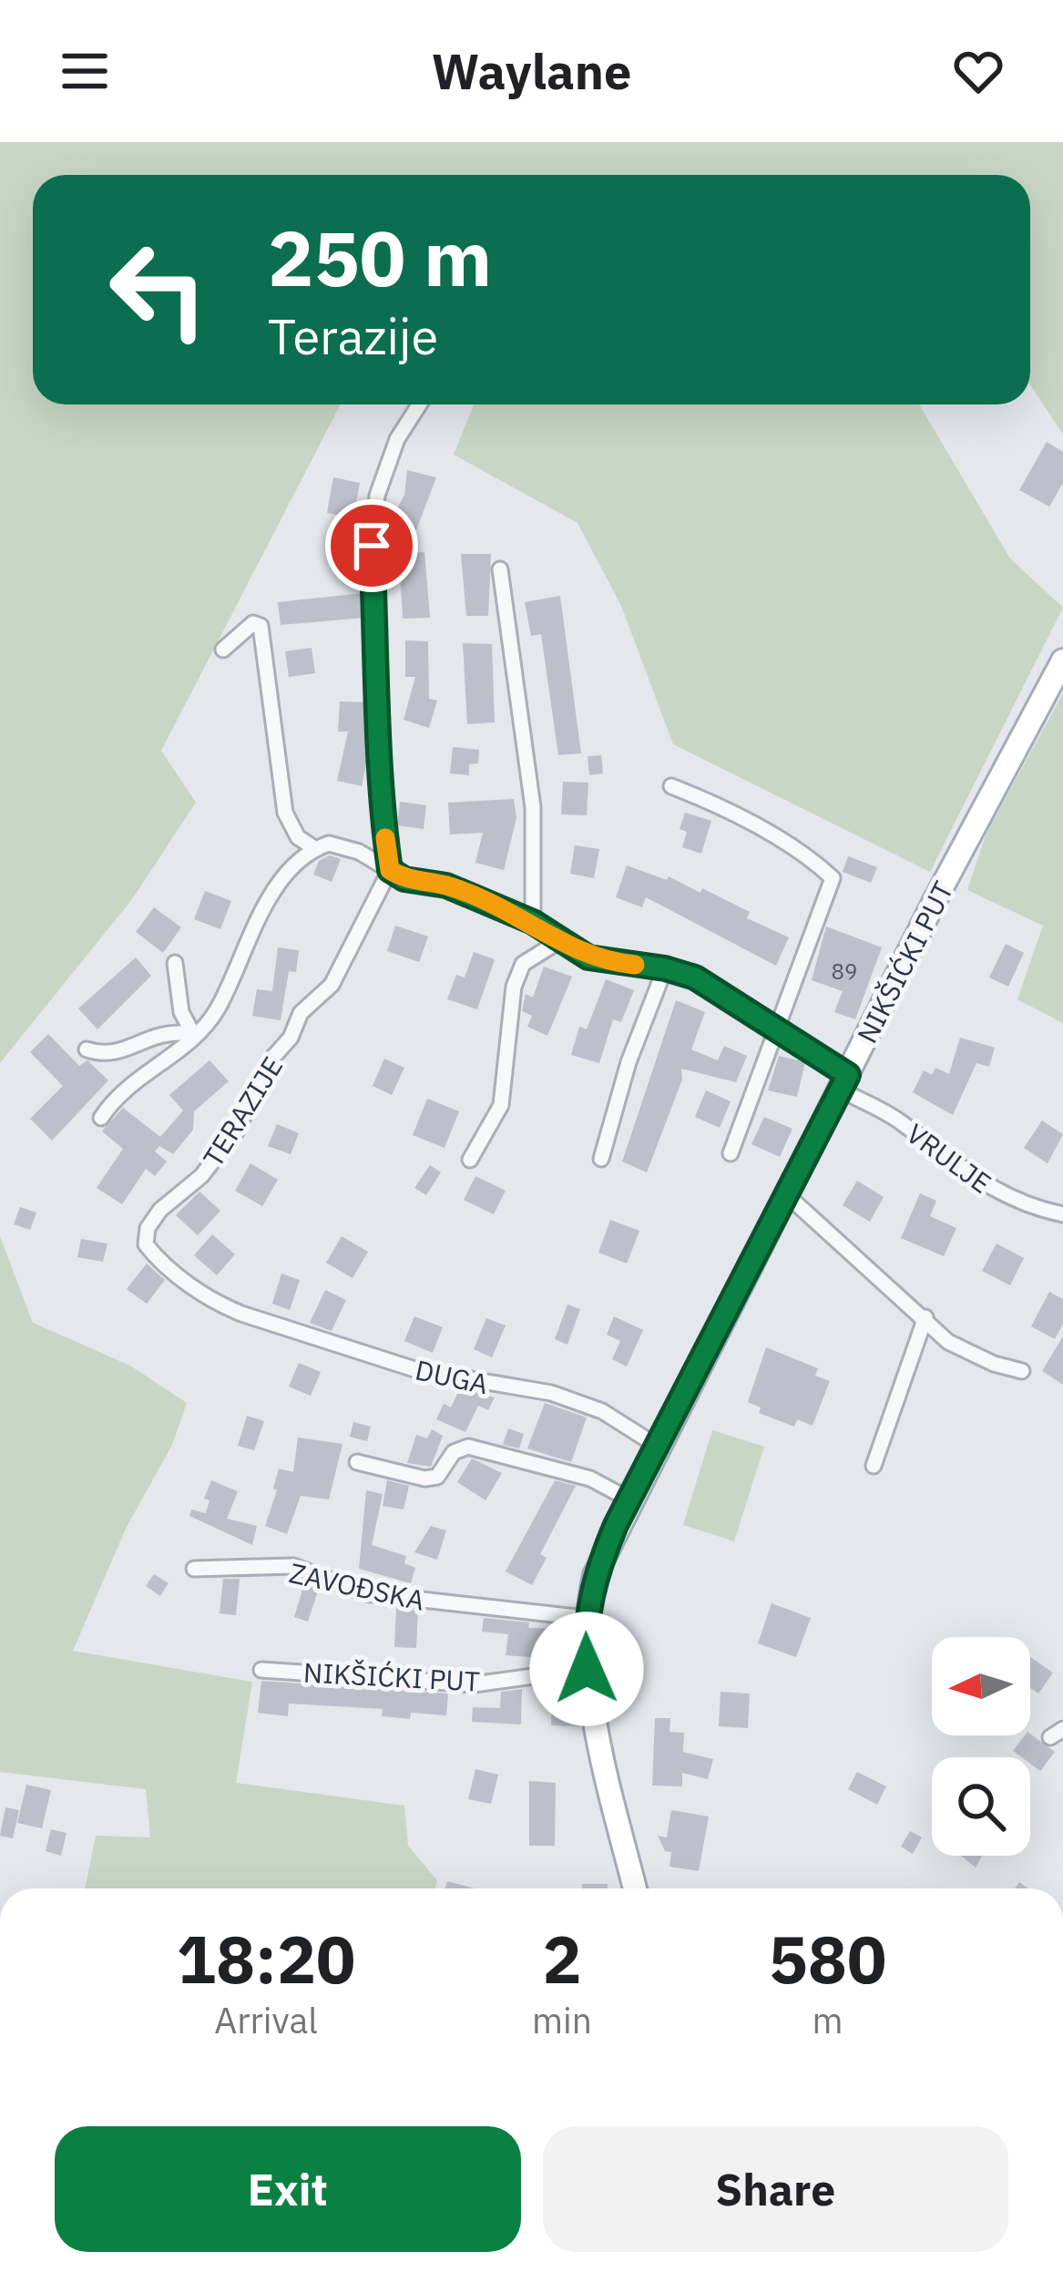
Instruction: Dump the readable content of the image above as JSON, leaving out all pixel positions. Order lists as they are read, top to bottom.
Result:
{
  "streets": {
    "main road": ["NIKŠIĆKI PUT"],
    "street": [
      "TERAZIJE",
      "VRULJE",
      "DUGA",
      "ZAVOĐSKA"
    ]
  },
  "crossings": [
    ["NIKŠIĆKI PUT", "VRULJE"],
    ["NIKŠIĆKI PUT", "DUGA"],
    ["NIKŠIĆKI PUT", "ZAVOĐSKA"],
    ["TERAZIJE", "DUGA"]
  ],
  "house_numbers": ["89"],
  "north": "left",
  "page": {
    "header": "Waylane",
    "turn": ["250 m", "Terazije"],
    "eta": [
      "18:20",
      "Arrival",
      "2",
      "min",
      "580",
      "m"
    ],
    "buttons": ["Exit", "Share"]
  }
}
